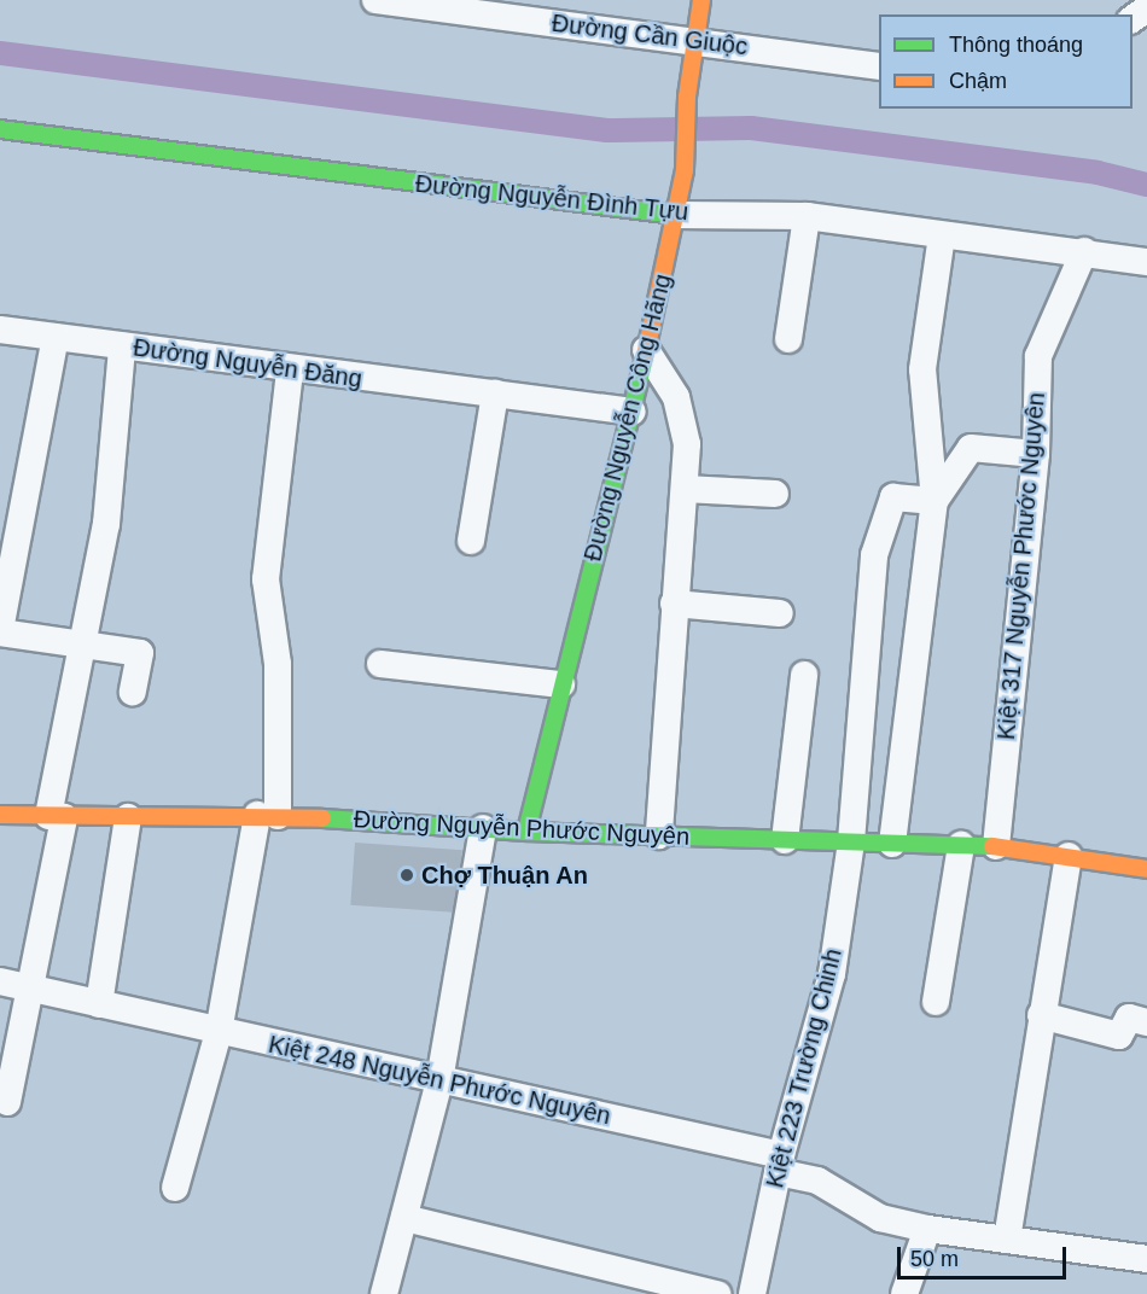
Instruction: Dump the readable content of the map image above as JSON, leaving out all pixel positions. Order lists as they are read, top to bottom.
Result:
{
  "streets": {
    "street": [
      "Đường Cần Giuộc",
      "Đường Nguyễn Đình Tựu",
      "Đường Nguyễn Đăng",
      "Đường Nguyễn Công Hãng",
      "Kiệt 317 Nguyễn Phước Nguyên",
      "Đường Nguyễn Phước Nguyên",
      "Kiệt 223 Trường Chinh",
      "Kiệt 248 Nguyễn Phước Nguyên"
    ]
  },
  "crossings": [
    ["Đường Cần Giuộc", "Đường Nguyễn Công Hãng"],
    ["Đường Nguyễn Đình Tựu", "Đường Nguyễn Công Hãng"],
    ["Đường Nguyễn Đình Tựu", "Kiệt 317 Nguyễn Phước Nguyên"],
    ["Đường Nguyễn Đăng", "Đường Nguyễn Công Hãng"],
    ["Đường Nguyễn Công Hãng", "Đường Nguyễn Phước Nguyên"],
    ["Kiệt 317 Nguyễn Phước Nguyên", "Đường Nguyễn Phước Nguyên"],
    ["Đường Nguyễn Phước Nguyên", "Kiệt 223 Trường Chinh"],
    ["Kiệt 223 Trường Chinh", "Kiệt 248 Nguyễn Phước Nguyên"]
  ],
  "places": ["Chợ Thuận An"],
  "legend": ["Thông thoáng", "Chậm"],
  "scale_bar": "50 m"
}
